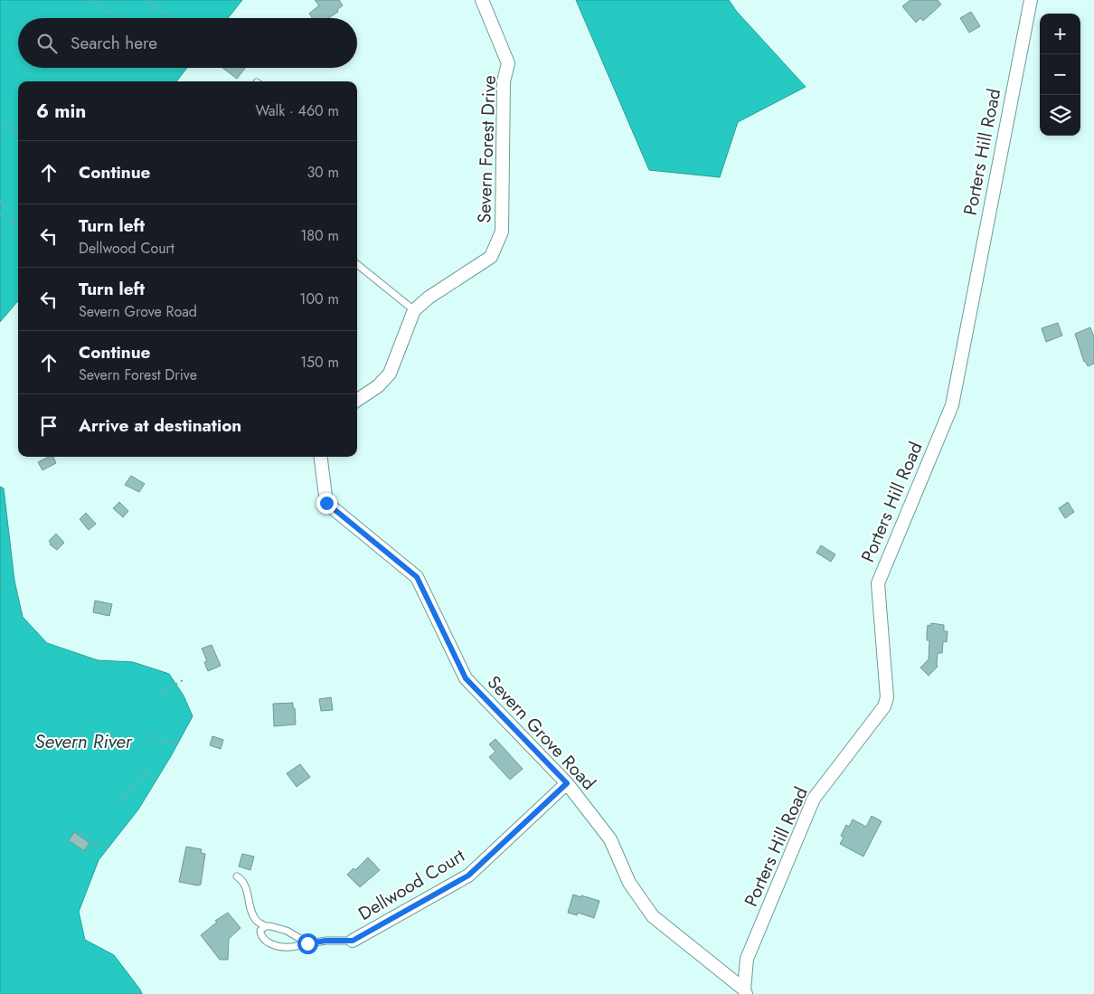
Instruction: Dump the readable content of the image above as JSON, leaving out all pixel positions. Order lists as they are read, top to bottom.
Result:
{
  "streets": {
    "street": [
      "Severn Forest Drive",
      "Porters Hill Road",
      "Severn Grove Road",
      "Dellwood Court"
    ]
  },
  "crossings": [
    ["Porters Hill Road", "Severn Grove Road"],
    ["Severn Grove Road", "Dellwood Court"]
  ],
  "water": ["Severn River"],
  "page": {
    "map_buttons": ["+", "−"],
    "search": "Search here",
    "heading": ["6 min", "Walk · 460 m"],
    "list": [
      ["Continue", "30 m"],
      ["Turn left", "Dellwood Court", "180 m"],
      ["Turn left", "Severn Grove Road", "100 m"],
      ["Continue", "Severn Forest Drive", "150 m"],
      "Arrive at destination"
    ]
  }
}
